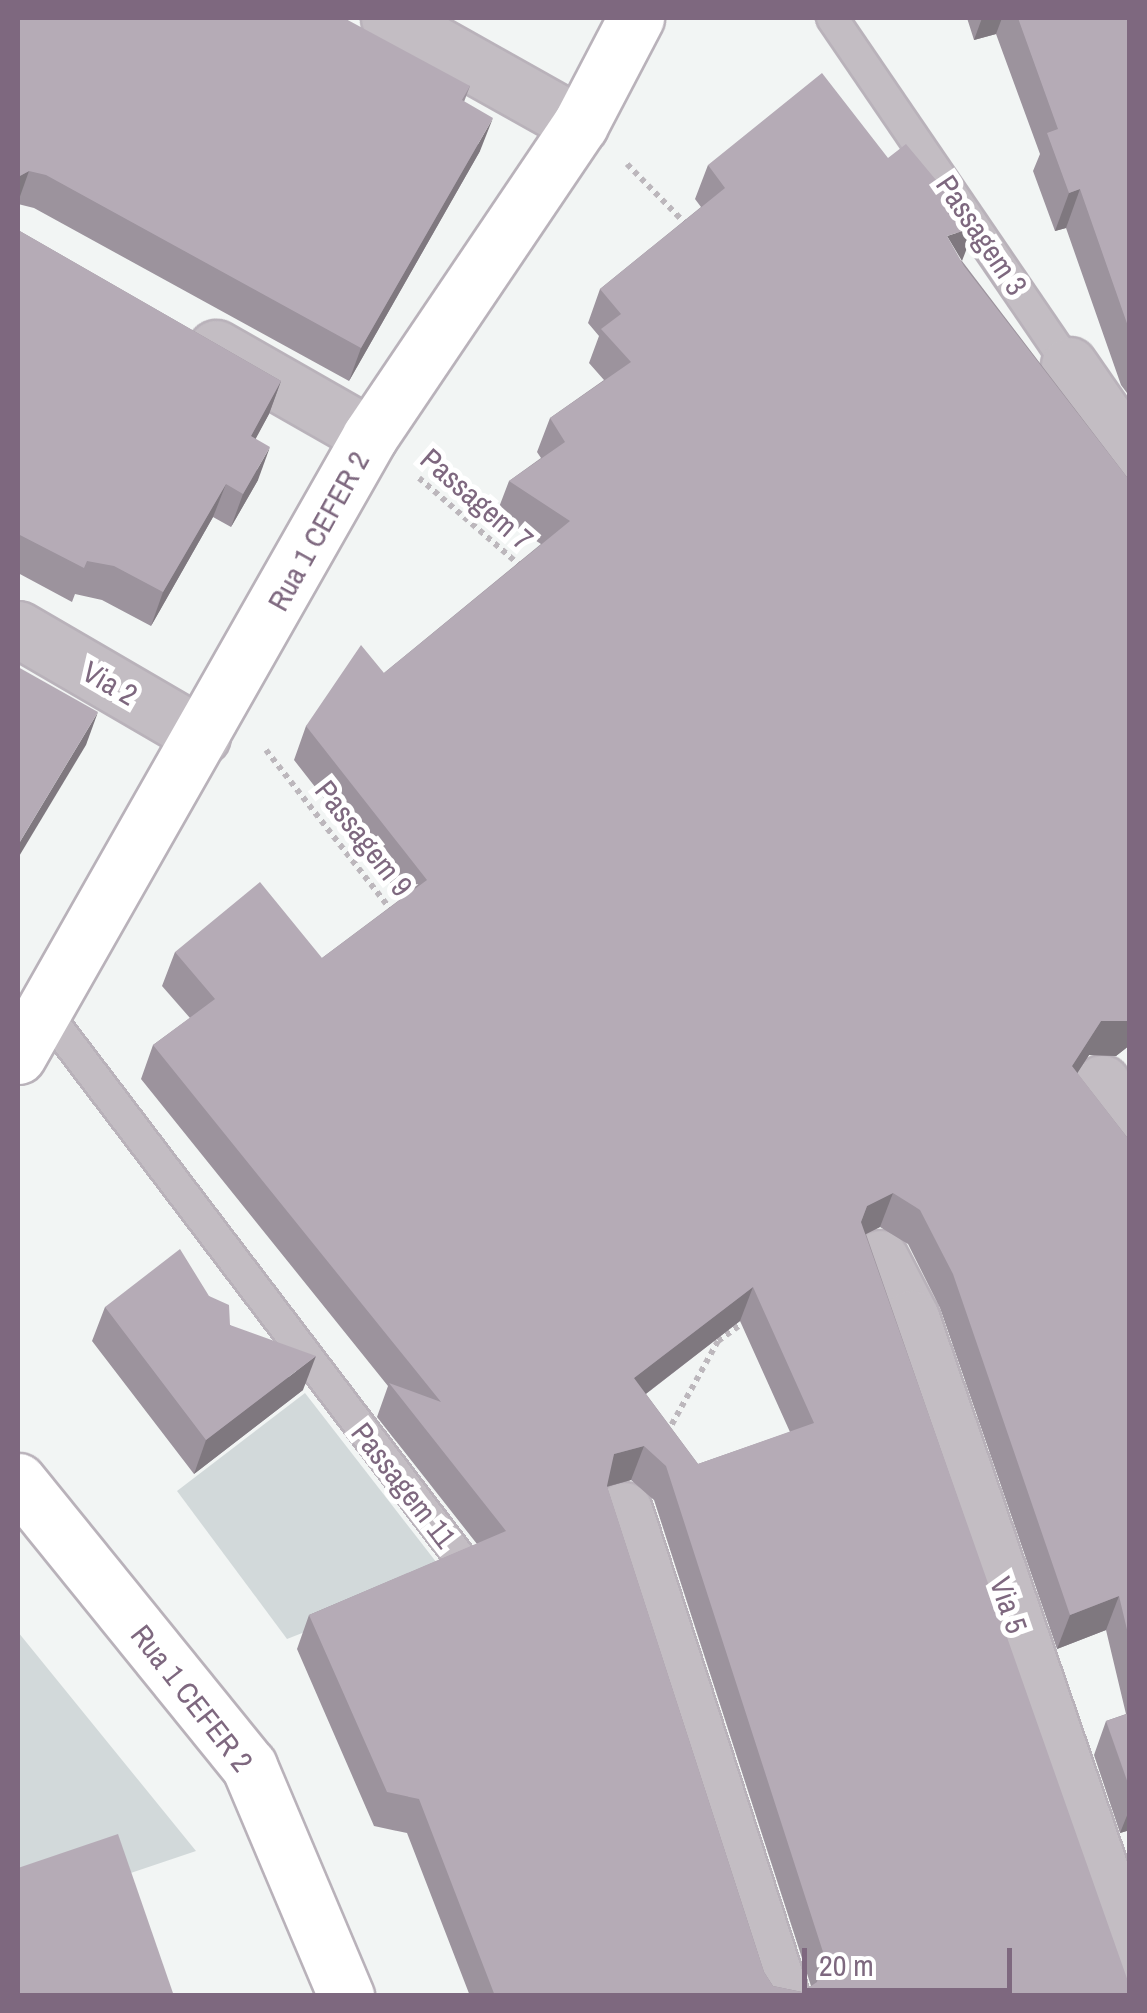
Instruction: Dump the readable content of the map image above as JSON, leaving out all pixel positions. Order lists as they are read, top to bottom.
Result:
{
  "streets": {
    "street": [
      "Passagem 3",
      "Rua 1 CEFER 2",
      "Via 2",
      "Via 5"
    ],
    "lane": ["Passagem 11"],
    "path": ["Passagem 7", "Passagem 9"]
  },
  "crossings": [
    ["Passagem 7", "Rua 1 CEFER 2"],
    ["Rua 1 CEFER 2", "Via 2"],
    ["Rua 1 CEFER 2", "Passagem 9"],
    ["Rua 1 CEFER 2", "Passagem 11"],
    ["Via 2", "Passagem 9"]
  ],
  "scale_bar": "20 m"
}
